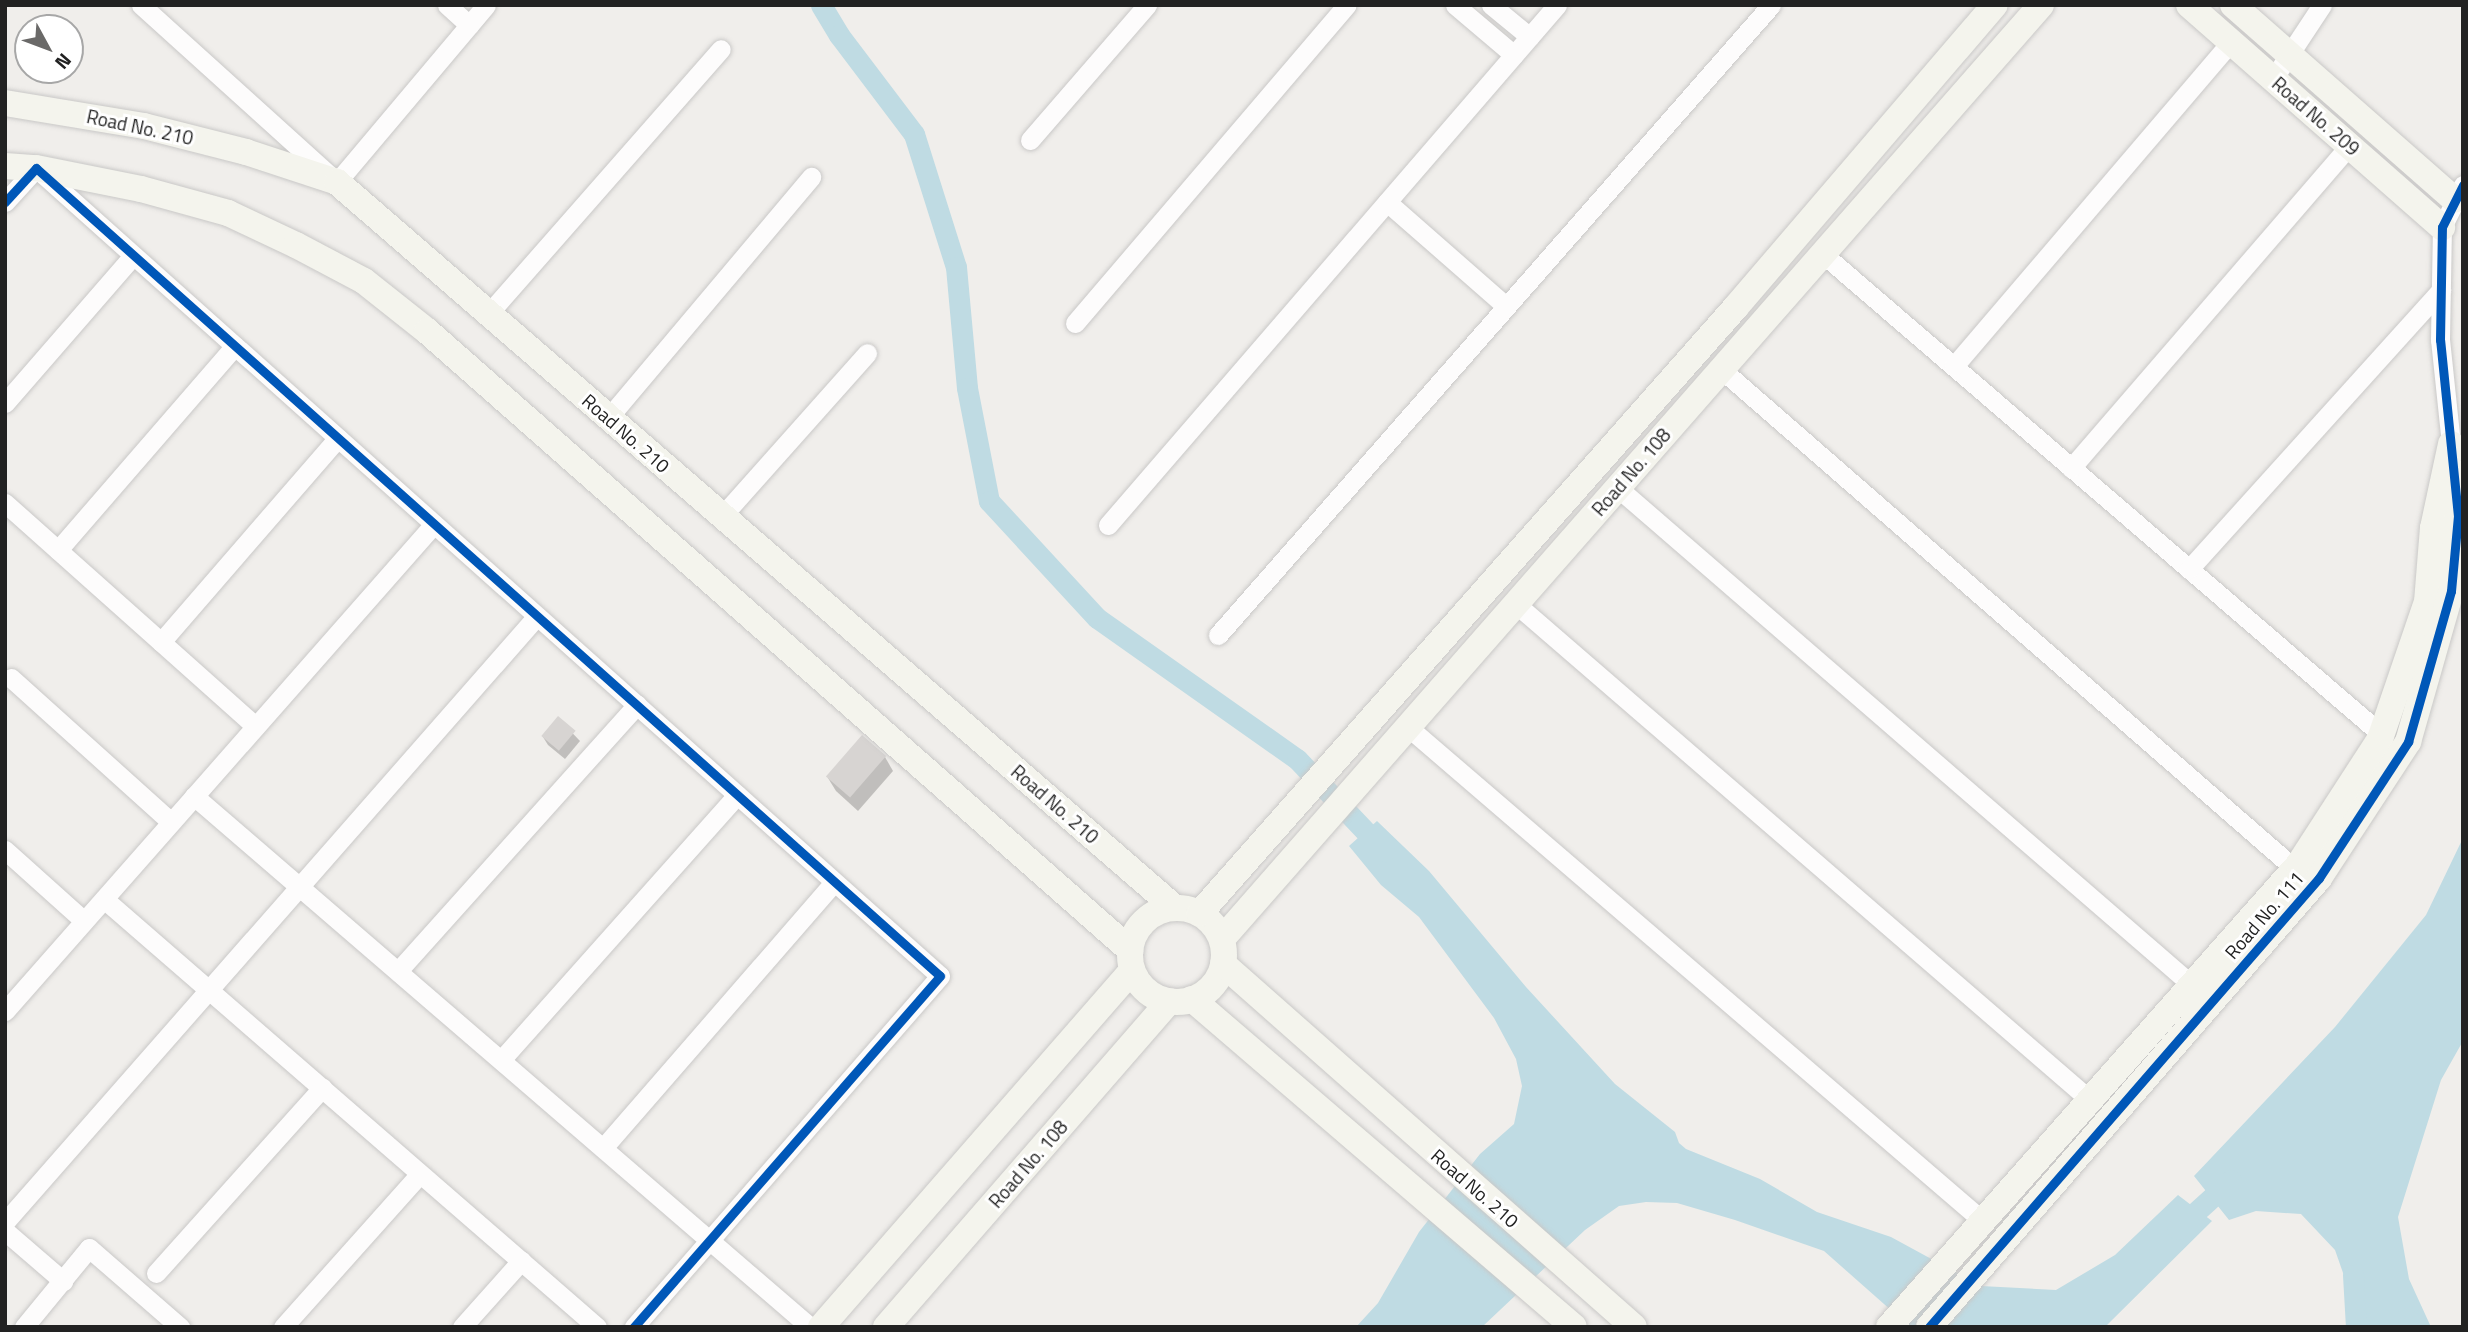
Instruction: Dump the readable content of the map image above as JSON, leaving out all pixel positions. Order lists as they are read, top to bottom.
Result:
{
  "streets": {
    "street": [
      "Road No. 209",
      "Road No. 210",
      "Road No. 108",
      "Road No. 111"
    ]
  },
  "crossings": [
    ["Road No. 210", "Road No. 108"]
  ],
  "north": "bottom right"
}
